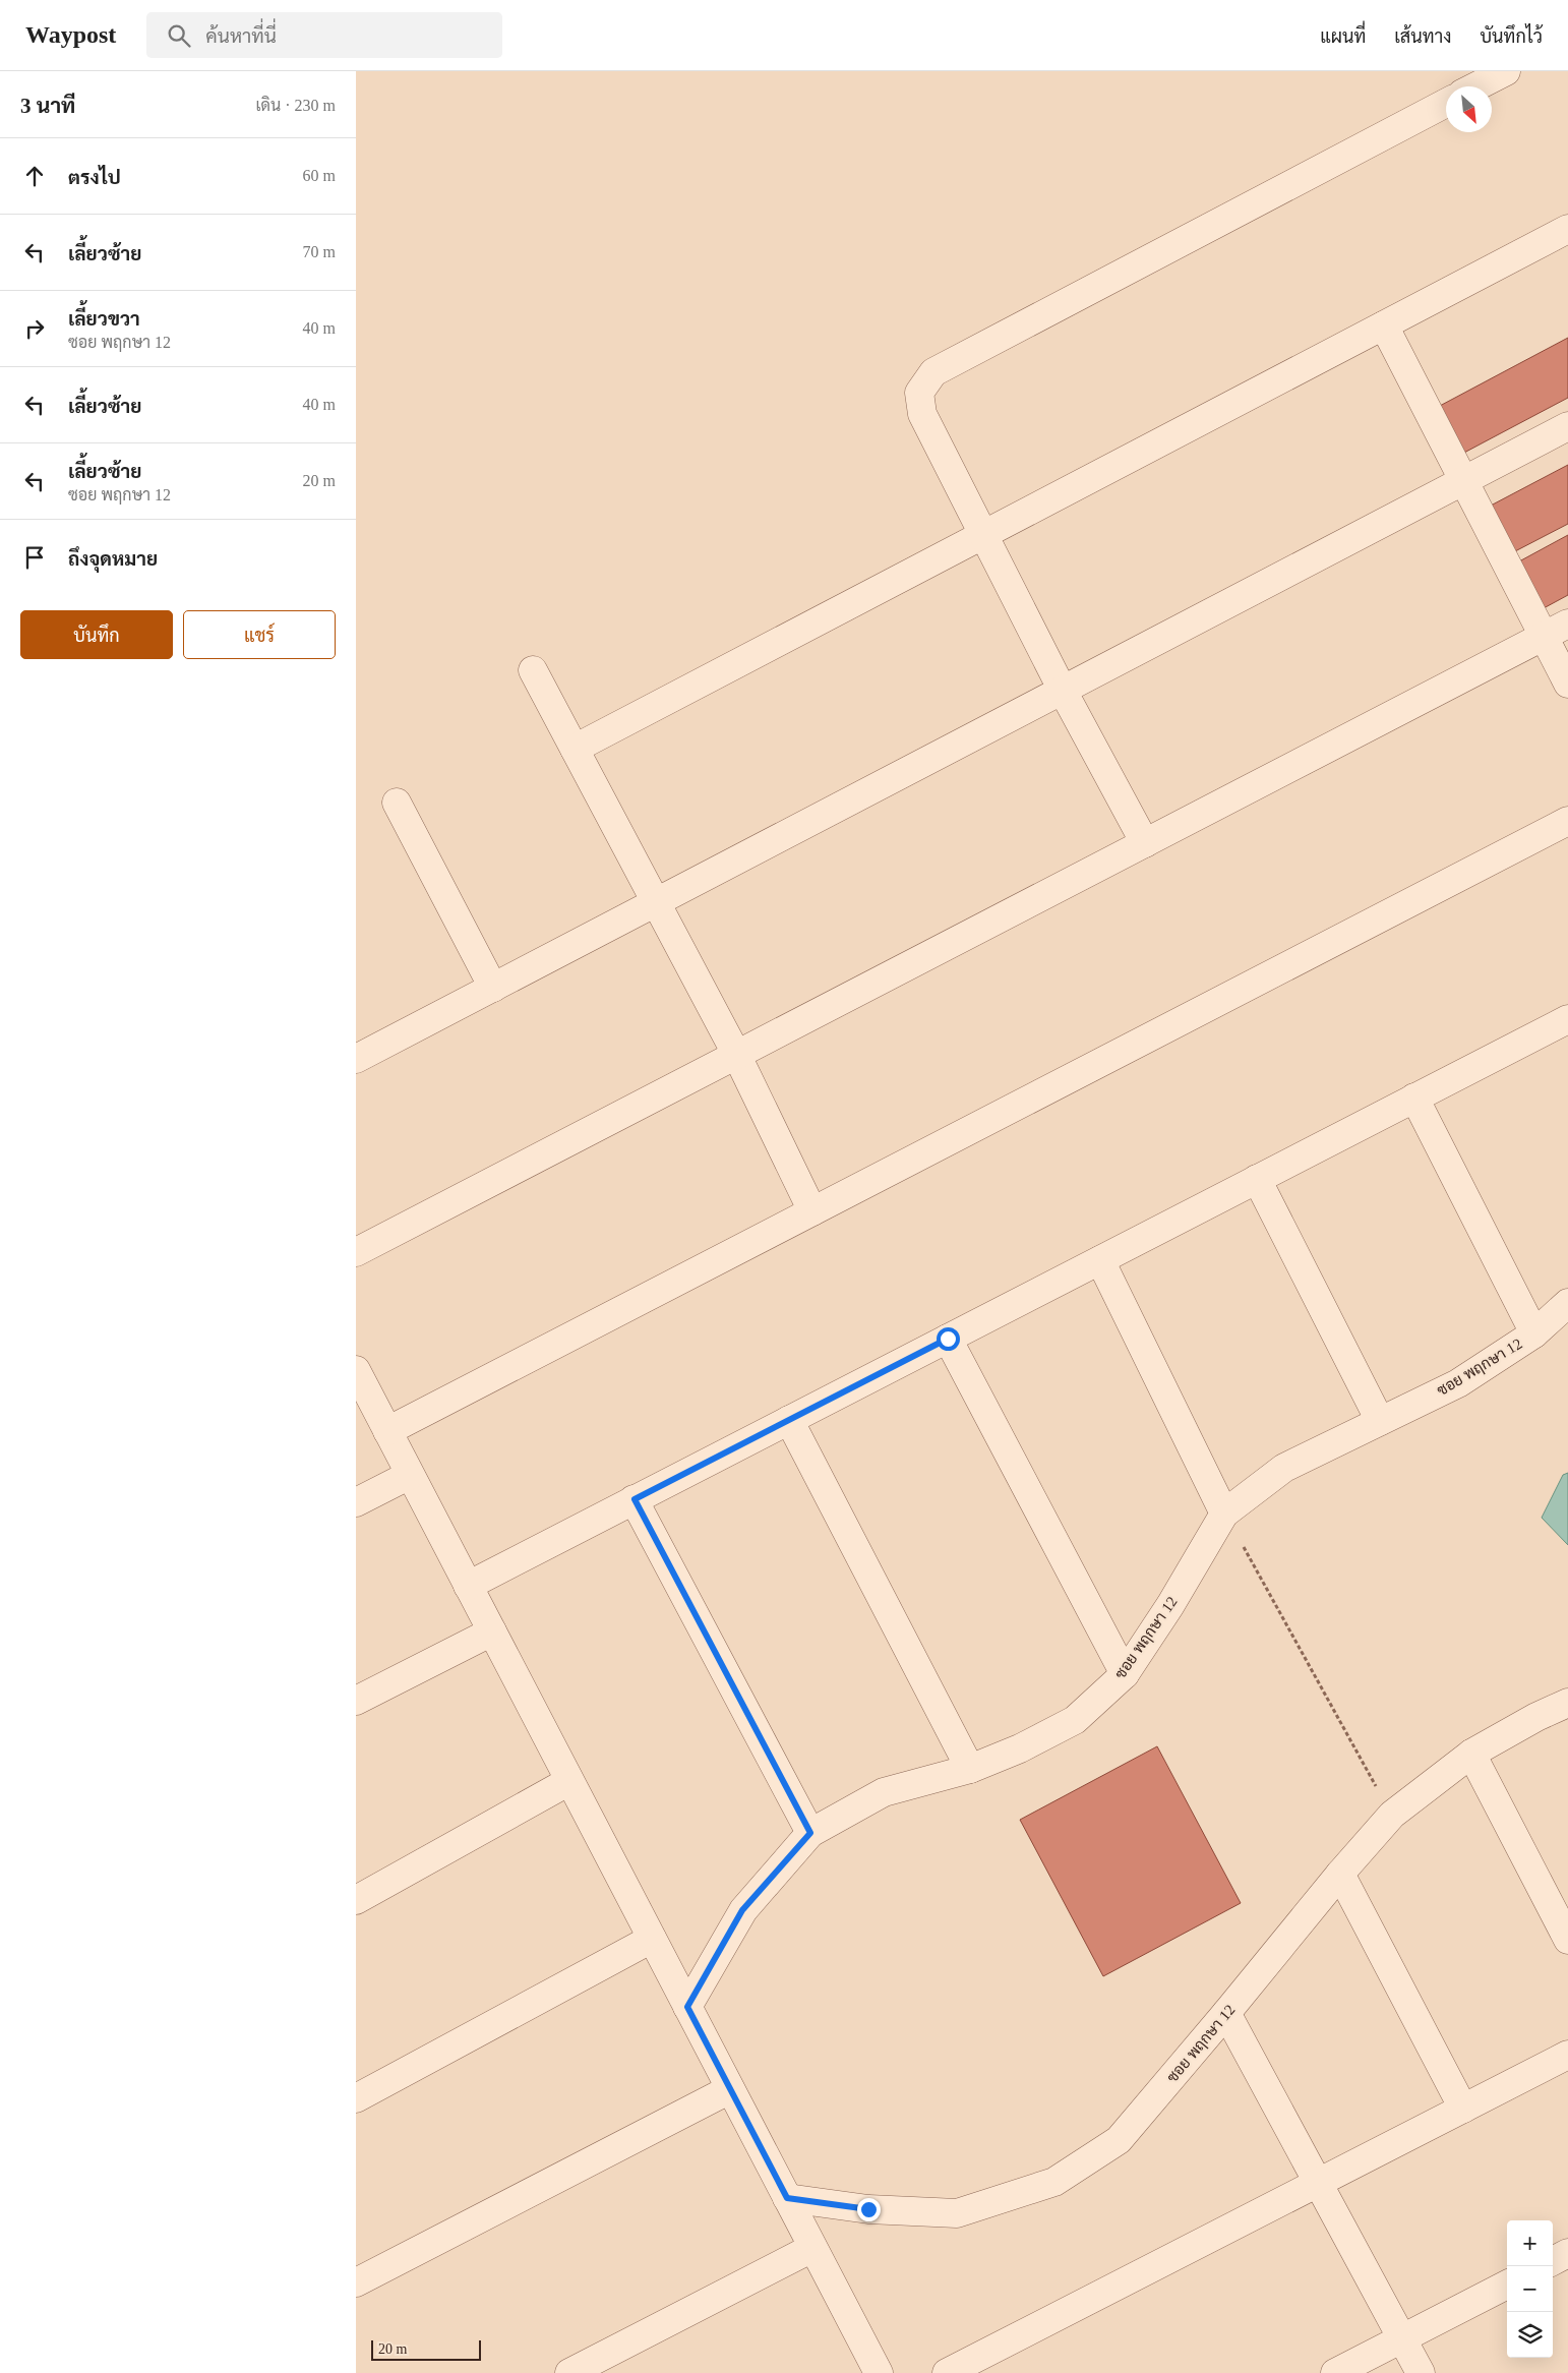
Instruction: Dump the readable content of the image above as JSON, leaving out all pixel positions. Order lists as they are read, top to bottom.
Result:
{
  "streets": {
    "street": ["ซอย พฤกษา 12"]
  },
  "scale_bar": "20 m",
  "north": "bottom right",
  "page": {
    "header": "Waypost",
    "search": "ค้นหาที่นี่",
    "nav": ["แผนที่", "เส้นทาง", "บันทึกไว้"],
    "heading": ["3 นาที", "เดิน · 230 m"],
    "list": [
      ["ตรงไป", "60 m"],
      ["เลี้ยวซ้าย", "70 m"],
      ["เลี้ยวขวา", "ซอย พฤกษา 12", "40 m"],
      ["เลี้ยวซ้าย", "40 m"],
      ["เลี้ยวซ้าย", "ซอย พฤกษา 12", "20 m"],
      "ถึงจุดหมาย"
    ],
    "buttons": ["บันทึก", "แชร์"],
    "map_buttons": ["+", "−"],
    "scale": "20 m"
  }
}
